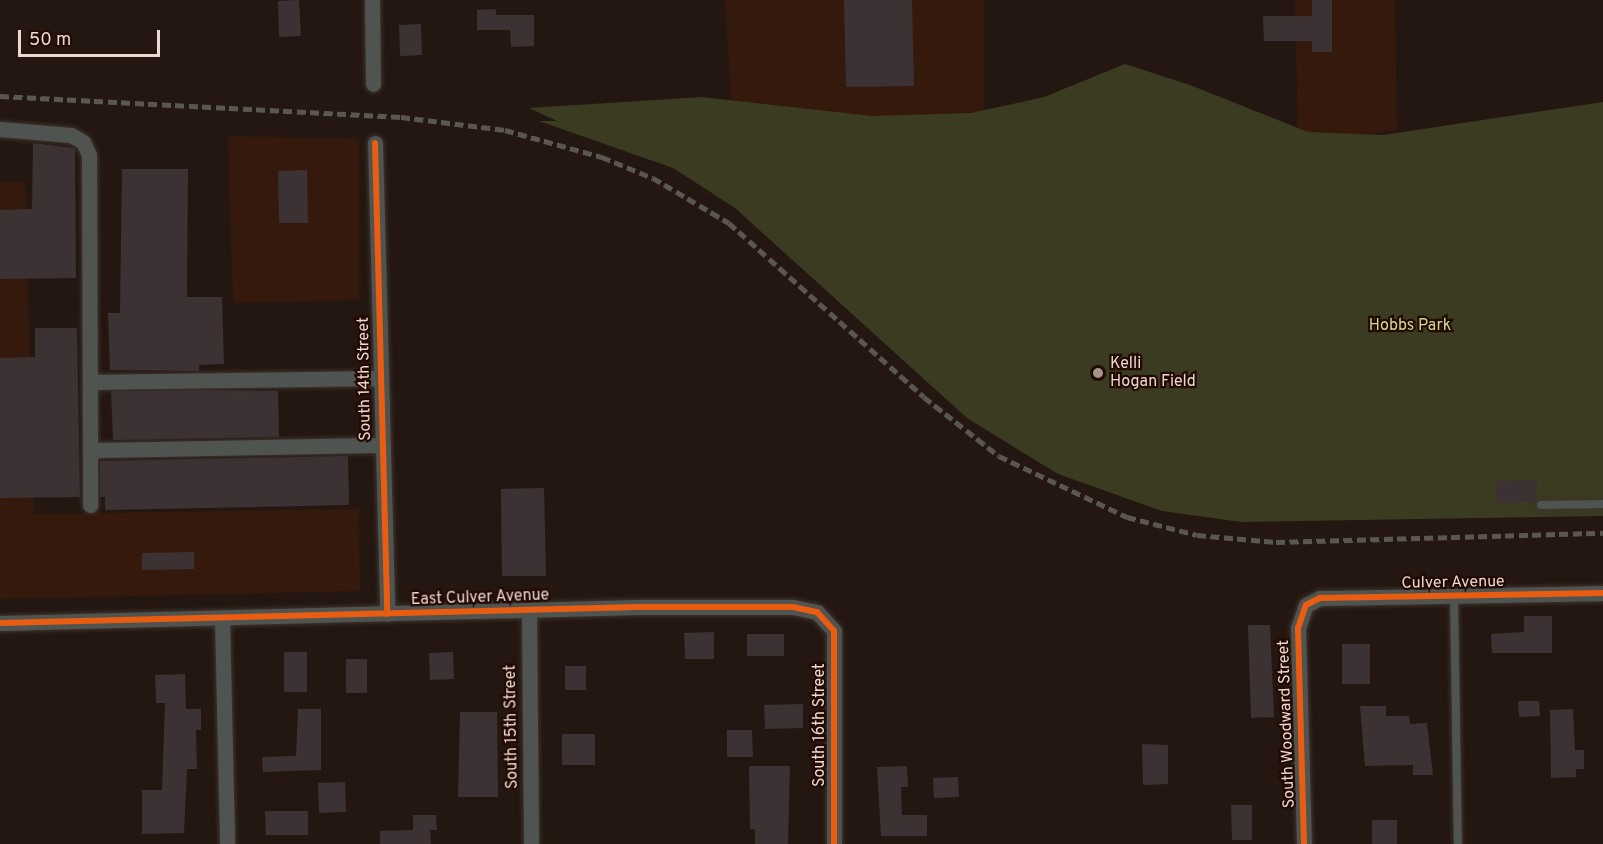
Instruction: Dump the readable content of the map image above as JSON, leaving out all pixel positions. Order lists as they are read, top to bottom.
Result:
{
  "streets": {
    "street": [
      "South 14th Street",
      "Culver Avenue",
      "East Culver Avenue",
      "South Woodward Street",
      "South 16th Street",
      "South 15th Street"
    ]
  },
  "crossings": [
    ["South 14th Street", "East Culver Avenue"],
    ["Culver Avenue", "South Woodward Street"],
    ["East Culver Avenue", "South 16th Street"],
    ["East Culver Avenue", "South 15th Street"]
  ],
  "parks": ["Hobbs Park"],
  "places": ["Kelli Hogan Field"],
  "scale_bar": "50 m"
}
